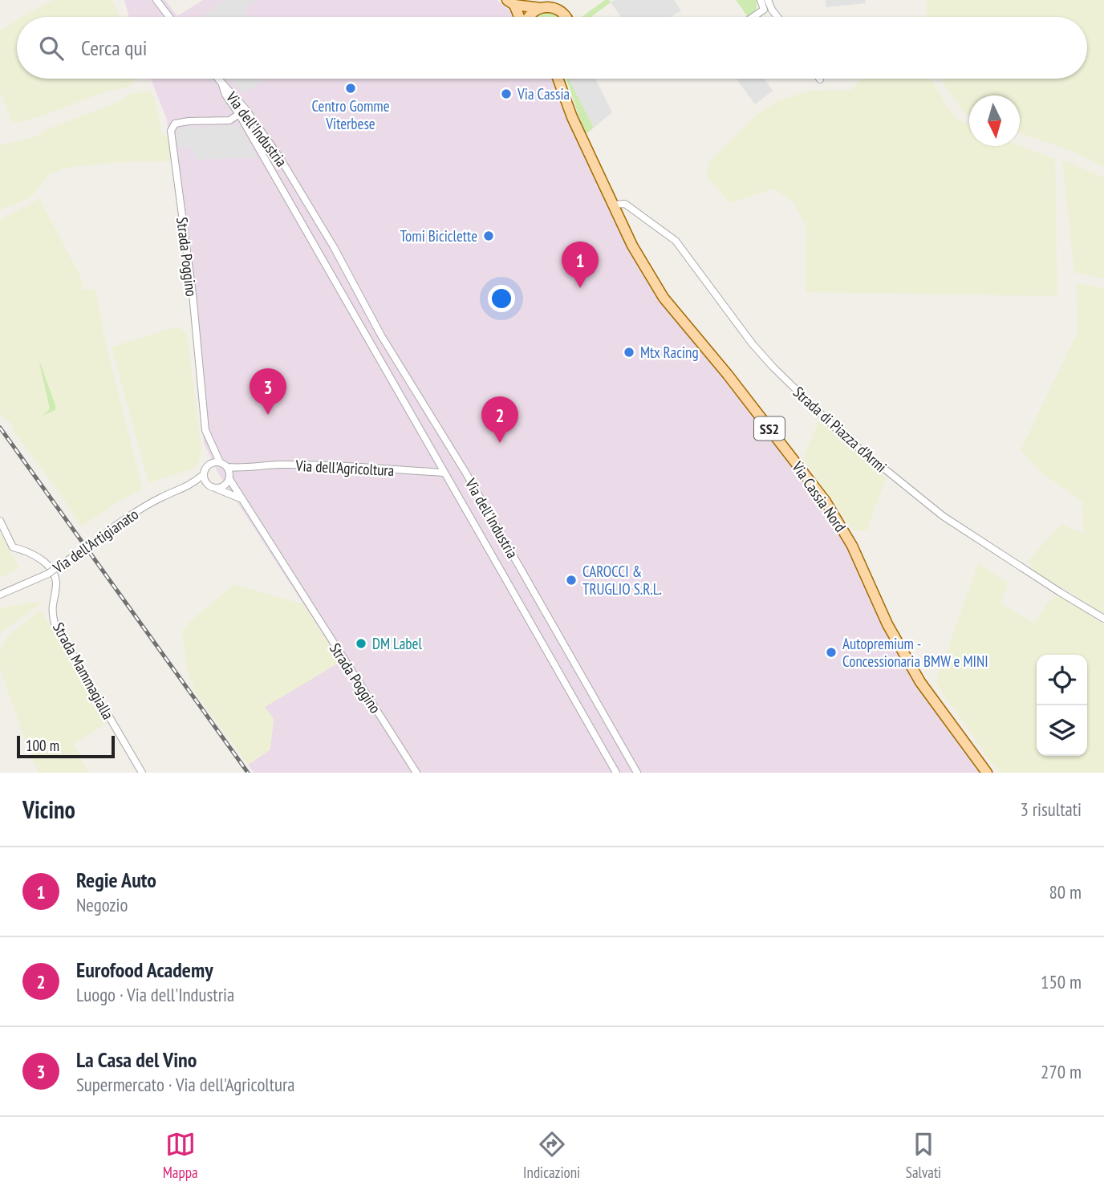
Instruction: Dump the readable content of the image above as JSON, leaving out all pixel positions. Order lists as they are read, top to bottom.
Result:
{
  "streets": {
    "main road": ["SS2", "Via Cassia Nord"],
    "street": [
      "Via dell'Industria",
      "Strada Poggino",
      "Strada di Piazza d'Armi",
      "Via dell'Agricoltura",
      "Via dell'Artigianato",
      "Strada Mammagialla"
    ]
  },
  "crossings": [
    ["Via dell'Industria", "Strada Poggino"],
    ["Via dell'Industria", "Via dell'Agricoltura"],
    ["Strada di Piazza d'Armi", "Via Cassia Nord"]
  ],
  "places": [
    "Centro Gomme Viterbese",
    "Via Cassia",
    "Tomi Biciclette",
    "Mtx Racing",
    "CAROCCI & TRUGLIO S.R.L.",
    "DM Label",
    "Autopremium - Concessionaria BMW e MINI"
  ],
  "scale_bar": "100 m",
  "north": "bottom",
  "page": {
    "search": "Cerca qui",
    "pins": ["1", "3", "2"],
    "scale": "100 m",
    "heading": ["Vicino", "3 risultati"],
    "list": [
      {
        "mark": "1",
        "name": "Regie Auto",
        "note": "Negozio",
        "value": "80 m"
      },
      {
        "mark": "2",
        "name": "Eurofood Academy",
        "note": "Luogo · Via dell'Industria",
        "value": "150 m"
      },
      {
        "mark": "3",
        "name": "La Casa del Vino",
        "note": "Supermercato · Via dell'Agricoltura",
        "value": "270 m"
      }
    ],
    "nav": ["Mappa", "Indicazioni", "Salvati"]
  }
}
